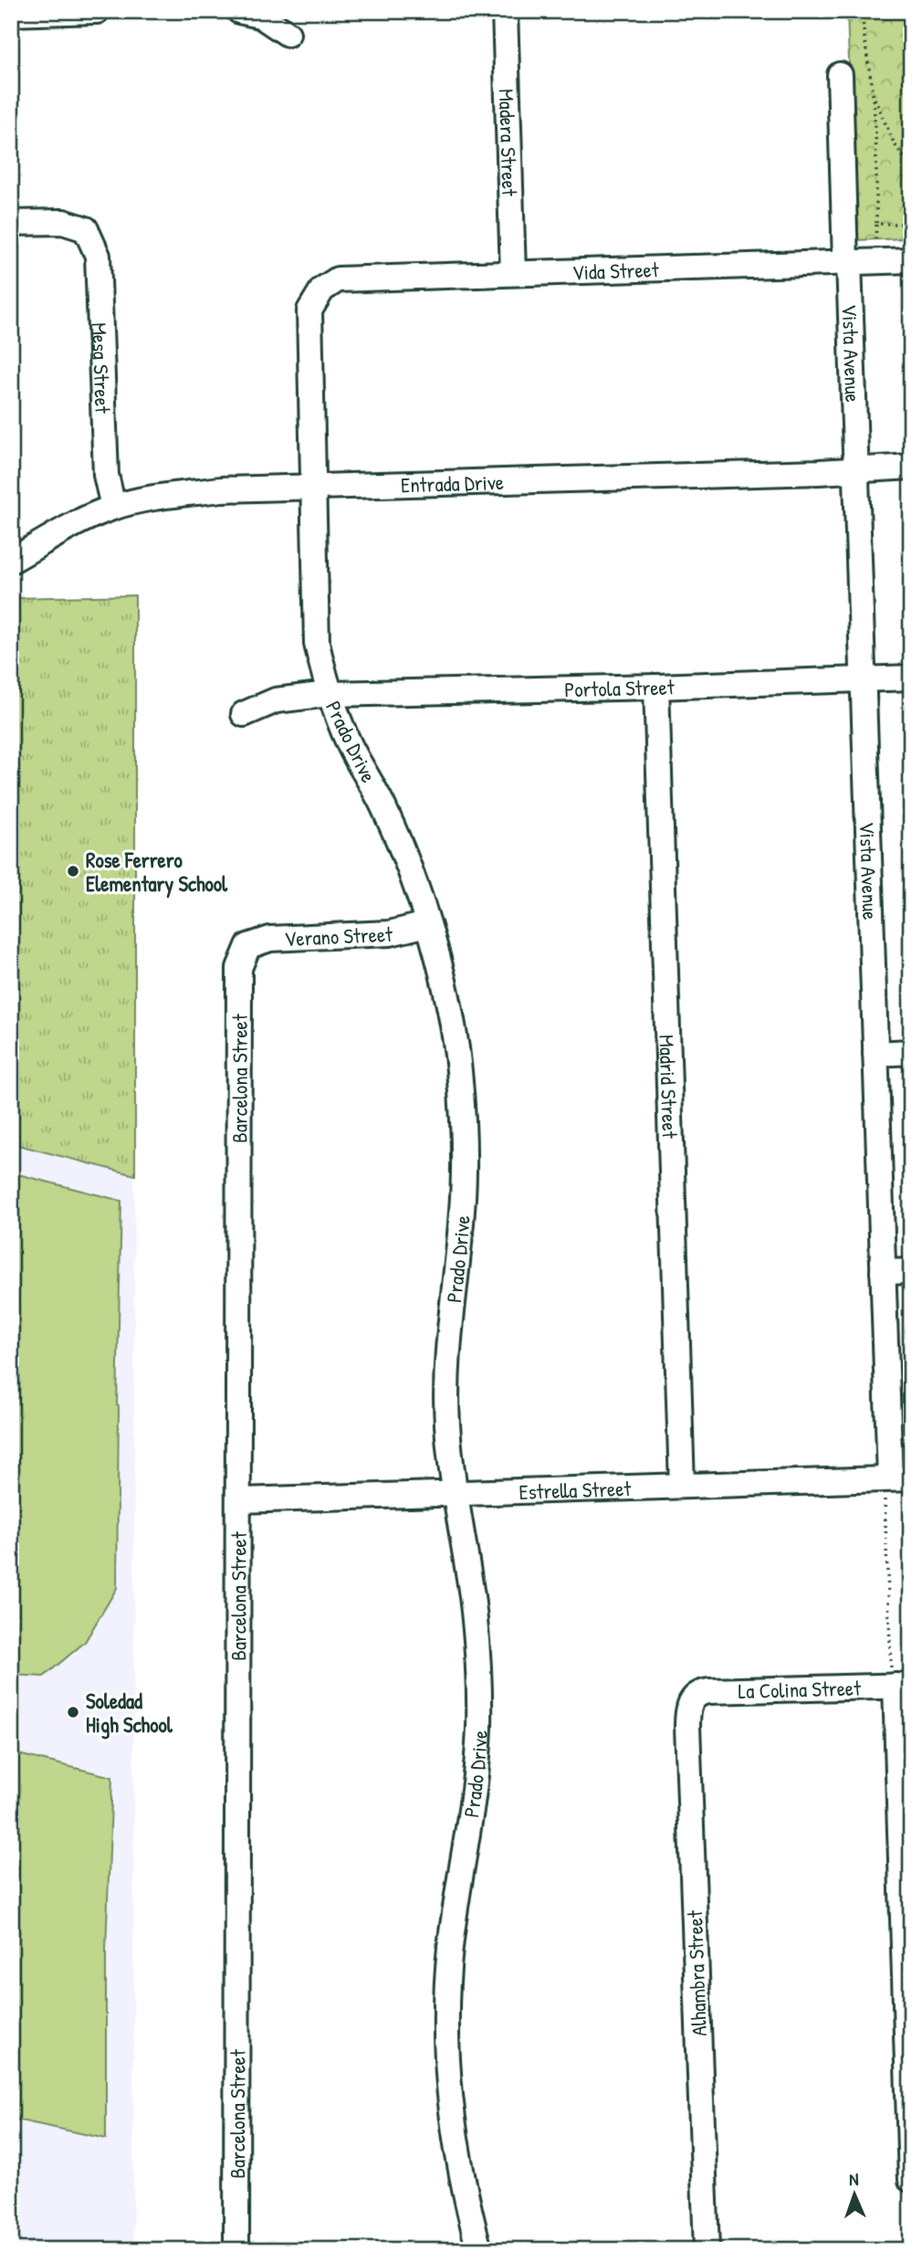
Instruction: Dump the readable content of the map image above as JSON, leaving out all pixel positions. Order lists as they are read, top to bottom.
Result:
{
  "streets": {
    "street": [
      "Madera Street",
      "Vida Street",
      "Vista Avenue",
      "Mesa Street",
      "Entrada Drive",
      "Portola Street",
      "Prado Drive",
      "Verano Street",
      "Barcelona Street",
      "Madrid Street",
      "Estrella Street",
      "La Colina Street",
      "Alhambra Street"
    ]
  },
  "crossings": [
    ["Madera Street", "Vida Street"],
    ["Vida Street", "Vista Avenue"],
    ["Vida Street", "Prado Drive"],
    ["Vista Avenue", "Entrada Drive"],
    ["Vista Avenue", "Portola Street"],
    ["Vista Avenue", "Estrella Street"],
    ["Mesa Street", "Entrada Drive"],
    ["Entrada Drive", "Prado Drive"],
    ["Portola Street", "Prado Drive"],
    ["Portola Street", "Madrid Street"],
    ["Prado Drive", "Verano Street"],
    ["Prado Drive", "Estrella Street"],
    ["Verano Street", "Barcelona Street"],
    ["Barcelona Street", "Estrella Street"],
    ["Madrid Street", "Estrella Street"],
    ["La Colina Street", "Alhambra Street"]
  ],
  "places": ["Rose Ferrero Elementary School", "Soledad High School"],
  "north": "top"
}
